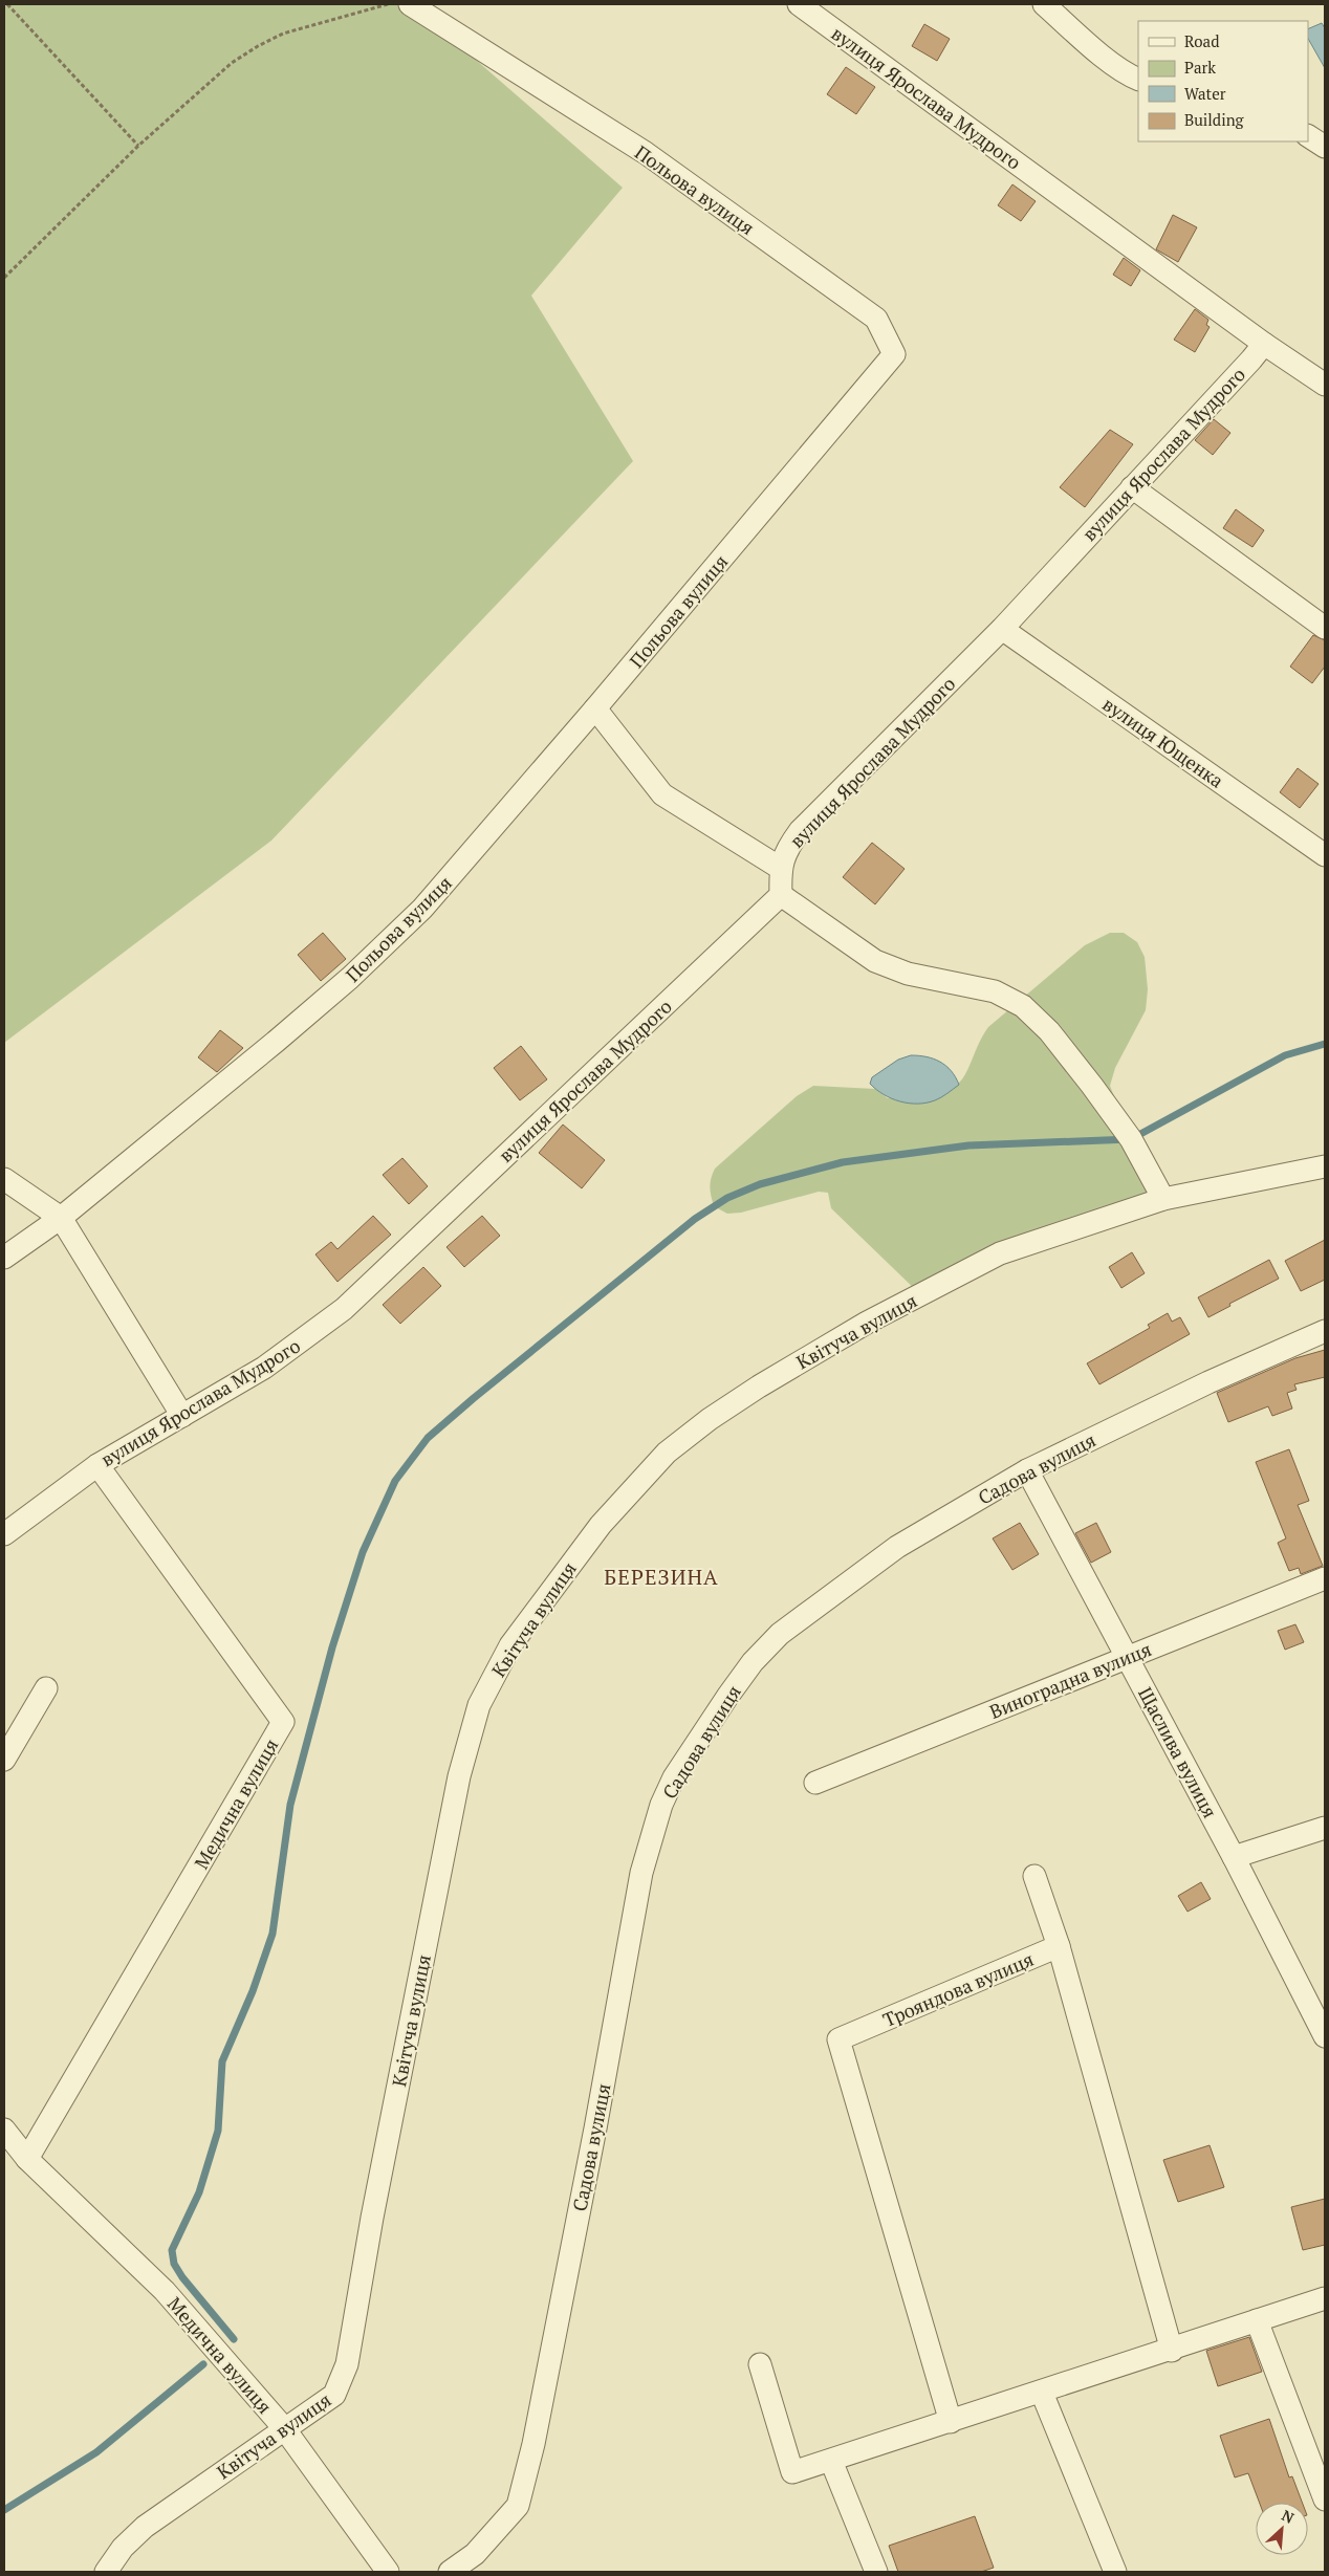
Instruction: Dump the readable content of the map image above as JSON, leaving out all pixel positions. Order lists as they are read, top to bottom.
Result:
{
  "streets": {
    "street": [
      "вулиця Ярослава Мудрого",
      "Польова вулиця",
      "вулиця Ющенка",
      "Квітуча вулиця",
      "Садова вулиця",
      "Виноградна вулиця",
      "Щаслива вулиця",
      "Медична вулиця",
      "Трояндова вулиця"
    ]
  },
  "crossings": [
    ["вулиця Ярослава Мудрого", "вулиця Ющенка"],
    ["вулиця Ярослава Мудрого", "Медична вулиця"],
    ["Квітуча вулиця", "Медична вулиця"],
    ["Садова вулиця", "Щаслива вулиця"],
    ["Виноградна вулиця", "Щаслива вулиця"]
  ],
  "districts": ["БЕРЕЗИНА"],
  "legend": [
    "Road",
    "Park",
    "Water",
    "Building"
  ],
  "north": "top right"
}
